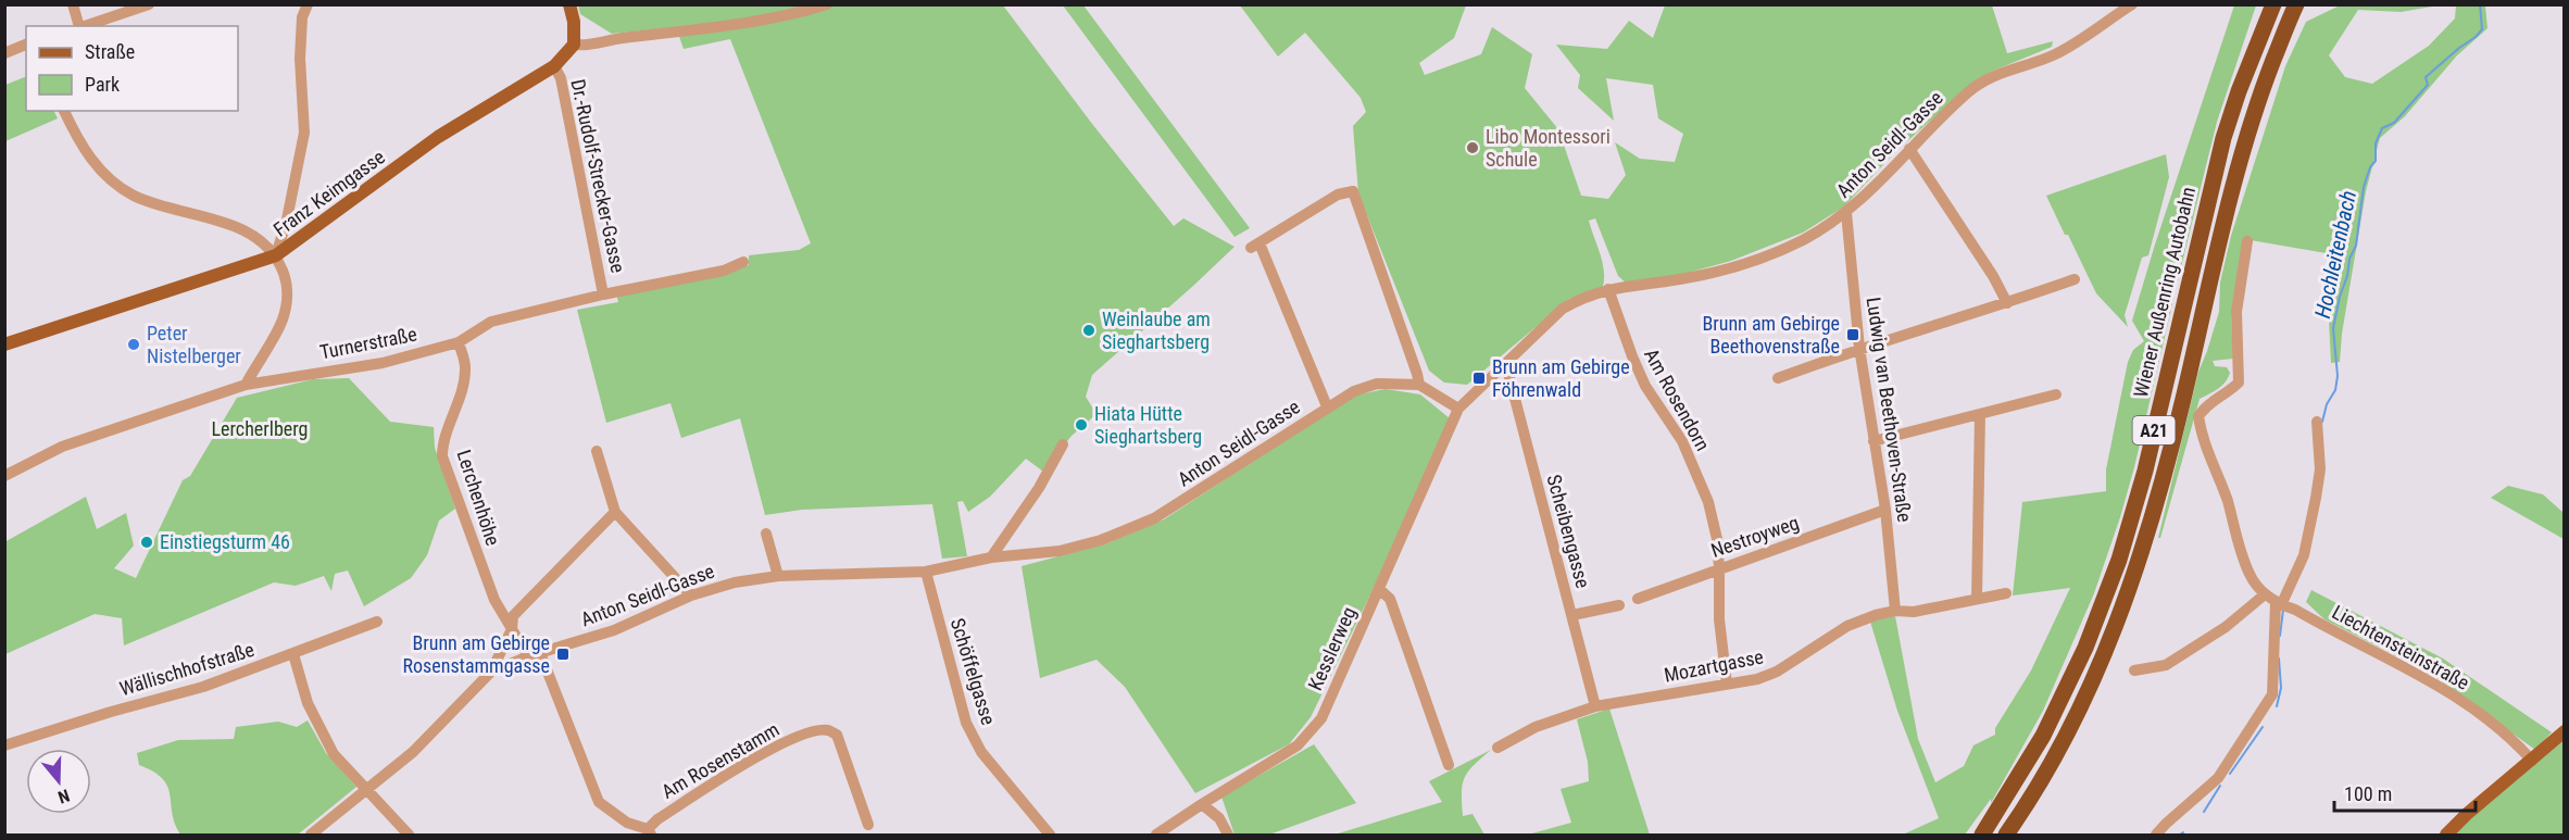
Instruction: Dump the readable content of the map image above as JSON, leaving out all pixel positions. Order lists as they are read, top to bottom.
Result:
{
  "streets": {
    "highway": ["Wiener Außenring Autobahn", "A21"],
    "main road": ["Franz Keimgasse"],
    "street": [
      "Anton Seidl-Gasse",
      "Dr.-Rudolf-Strecker-Gasse",
      "Turnerstraße",
      "Am Rosendorn",
      "Ludwig van Beethoven-Straße",
      "Lerchenhöhe",
      "Scheibengasse",
      "Nestroyweg",
      "Liechtensteinstraße",
      "Kesslerweg",
      "Mozartgasse",
      "Wällischhofstraße",
      "Schöffelgasse",
      "Am Rosenstamm"
    ]
  },
  "crossings": [
    ["Anton Seidl-Gasse", "Am Rosendorn"],
    ["Anton Seidl-Gasse", "Ludwig van Beethoven-Straße"],
    ["Anton Seidl-Gasse", "Lerchenhöhe"],
    ["Anton Seidl-Gasse", "Scheibengasse"],
    ["Anton Seidl-Gasse", "Kesslerweg"],
    ["Anton Seidl-Gasse", "Schöffelgasse"],
    ["Dr.-Rudolf-Strecker-Gasse", "Franz Keimgasse"],
    ["Dr.-Rudolf-Strecker-Gasse", "Turnerstraße"],
    ["Turnerstraße", "Lerchenhöhe"],
    ["Am Rosendorn", "Nestroyweg"],
    ["Am Rosendorn", "Mozartgasse"],
    ["Ludwig van Beethoven-Straße", "Nestroyweg"],
    ["Ludwig van Beethoven-Straße", "Mozartgasse"],
    ["Scheibengasse", "Mozartgasse"]
  ],
  "water": ["Hochleitenbach"],
  "parks": ["Lercherlberg"],
  "places": {
    "other": [
      "Libo Montessori Schule",
      "Weinlaube am Sieghartsberg",
      "Peter Nistelberger",
      "Hiata Hütte Sieghartsberg",
      "Einstiegsturm 46"
    ],
    "transit": ["Brunn am Gebirge Beethovenstraße", "Brunn am Gebirge Föhrenwald", "Brunn am Gebirge Rosenstammgasse"]
  },
  "legend": ["Straße", "Park"],
  "scale_bar": "100 m",
  "north": "bottom"
}
